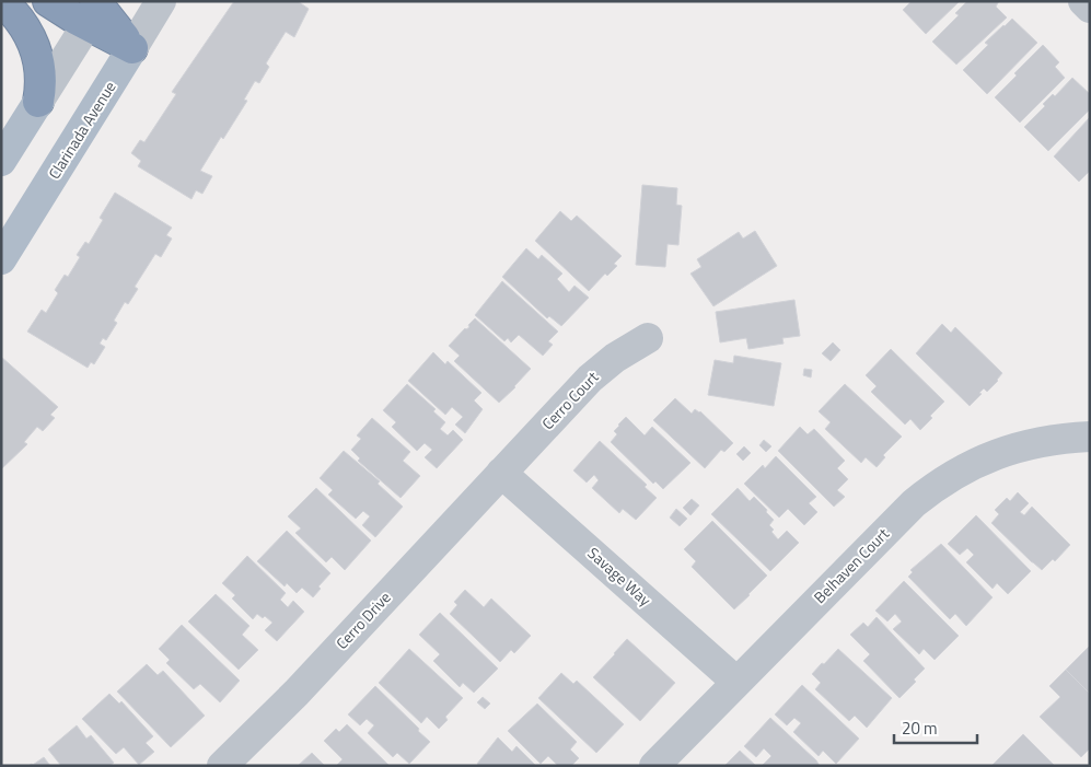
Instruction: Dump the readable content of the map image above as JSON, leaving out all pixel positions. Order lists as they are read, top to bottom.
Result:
{
  "streets": {
    "main road": ["Clarinada Avenue"],
    "street": [
      "Cerro Court",
      "Belhaven Court",
      "Savage Way",
      "Cerro Drive"
    ]
  },
  "crossings": [
    ["Cerro Court", "Savage Way"],
    ["Cerro Court", "Cerro Drive"],
    ["Belhaven Court", "Savage Way"],
    ["Savage Way", "Cerro Drive"]
  ],
  "scale_bar": "20 m"
}
